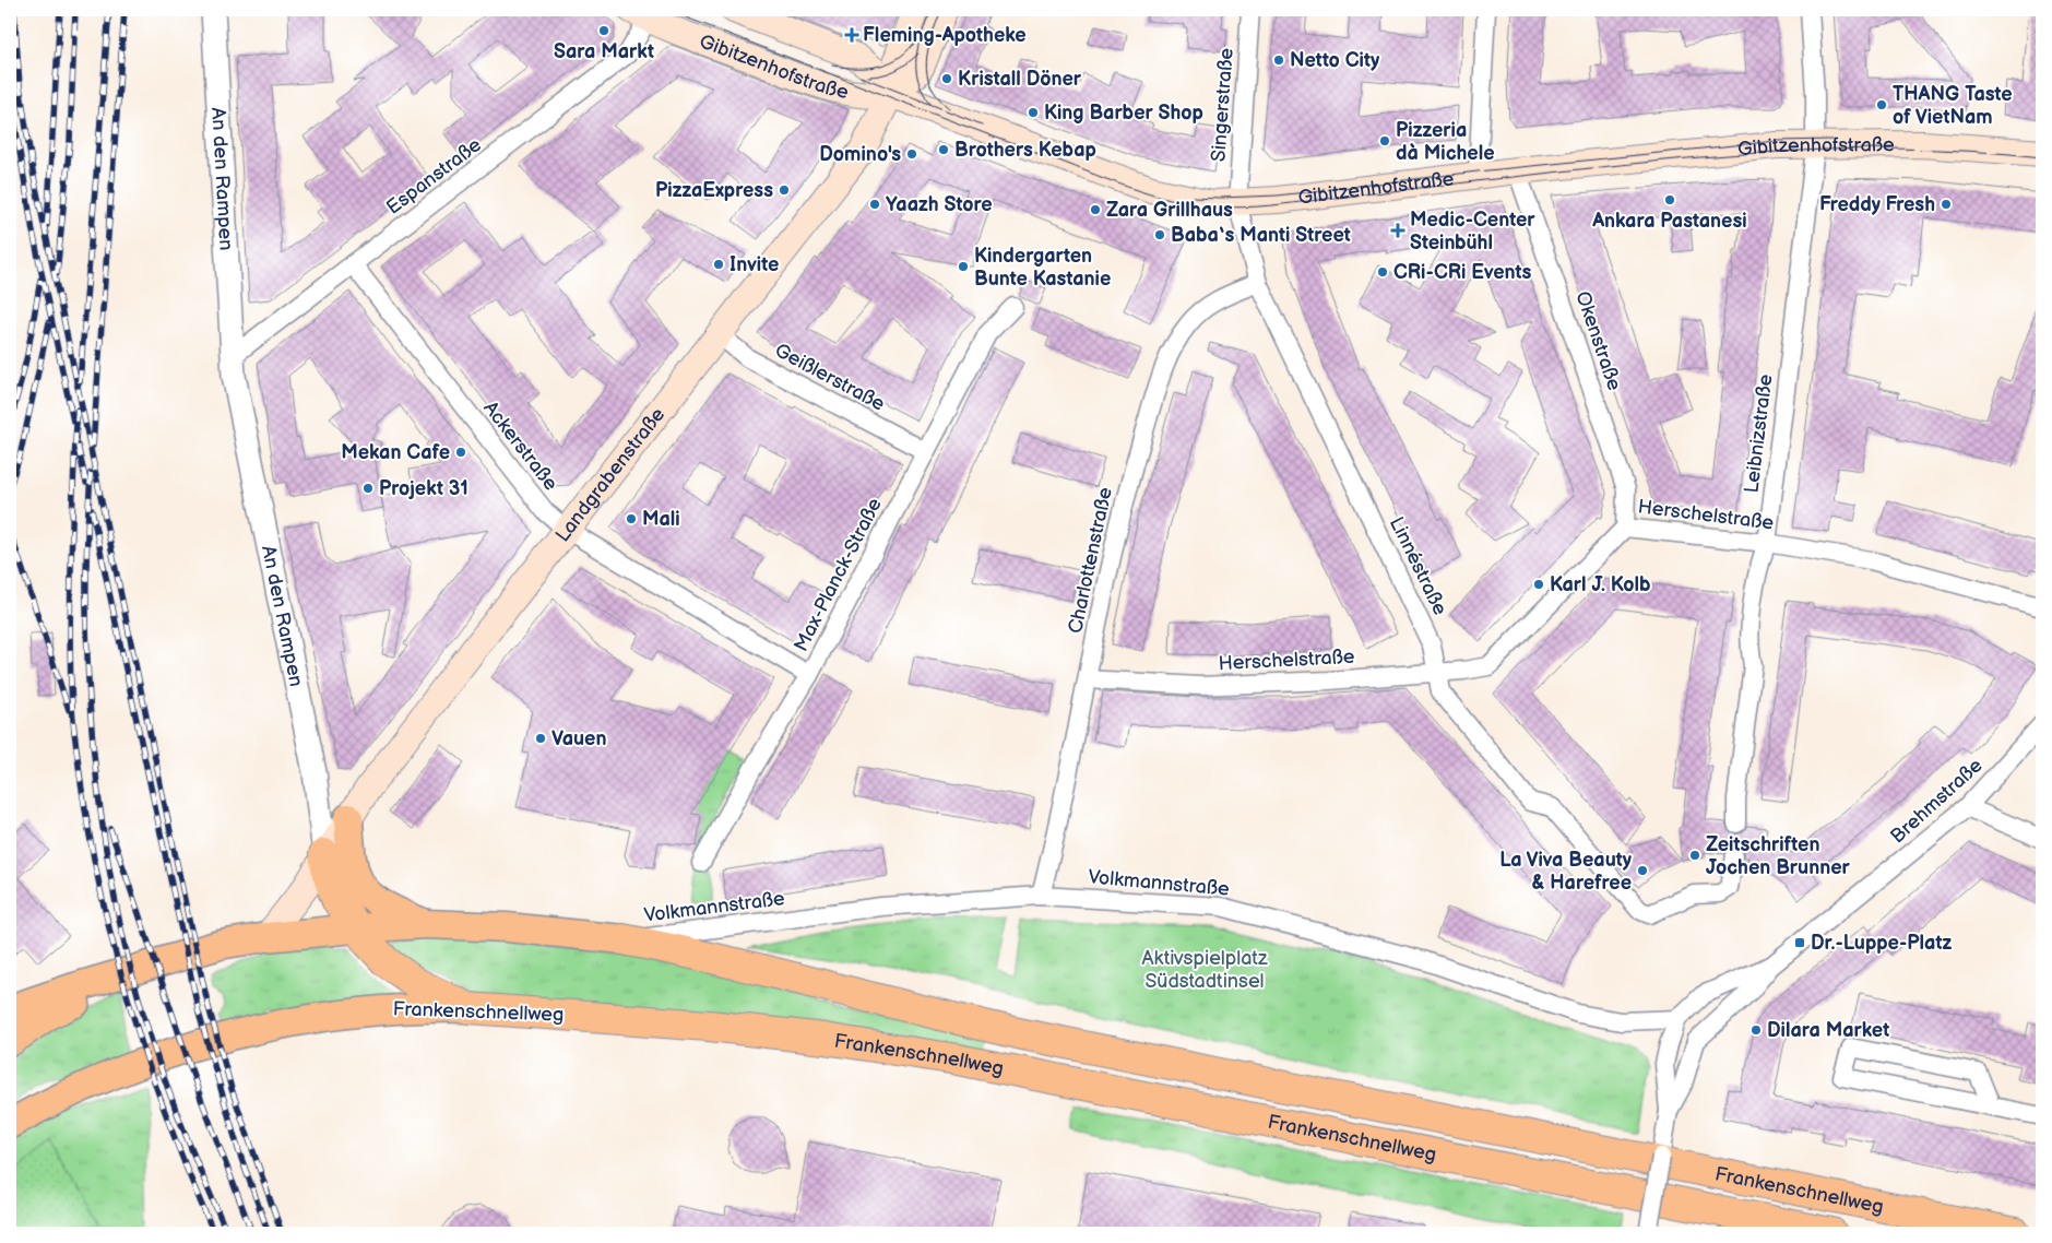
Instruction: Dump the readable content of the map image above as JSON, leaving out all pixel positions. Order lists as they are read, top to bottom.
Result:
{
  "streets": {
    "highway": ["Frankenschnellweg"],
    "main road": ["Gibitzenhofstraße", "Landgrabenstraße"],
    "street": [
      "Singerstraße",
      "Espanstraße",
      "An den Rampen",
      "Okenstraße",
      "Geißlerstraße",
      "Leibnizstraße",
      "Ackerstraße",
      "Herschelstraße",
      "Charlottenstraße",
      "Linnéstraße",
      "Max-Planck-Straße",
      "Brehmstraße",
      "Volkmannstraße"
    ]
  },
  "crossings": [
    ["Gibitzenhofstraße", "Singerstraße"],
    ["Gibitzenhofstraße", "Espanstraße"],
    ["Gibitzenhofstraße", "Okenstraße"],
    ["Gibitzenhofstraße", "Leibnizstraße"],
    ["Gibitzenhofstraße", "Landgrabenstraße"],
    ["Gibitzenhofstraße", "Linnéstraße"],
    ["Singerstraße", "Linnéstraße"],
    ["Espanstraße", "An den Rampen"],
    ["Espanstraße", "Ackerstraße"],
    ["An den Rampen", "Landgrabenstraße"],
    ["Okenstraße", "Herschelstraße"],
    ["Geißlerstraße", "Landgrabenstraße"],
    ["Geißlerstraße", "Max-Planck-Straße"],
    ["Leibnizstraße", "Herschelstraße"],
    ["Ackerstraße", "Landgrabenstraße"],
    ["Ackerstraße", "Max-Planck-Straße"],
    ["Herschelstraße", "Charlottenstraße"],
    ["Herschelstraße", "Linnéstraße"],
    ["Charlottenstraße", "Linnéstraße"],
    ["Charlottenstraße", "Volkmannstraße"],
    ["Volkmannstraße", "Frankenschnellweg"]
  ],
  "parks": ["Aktivspielplatz Südstadtinsel"],
  "places": {
    "other": [
      "Sara Markt",
      "Netto City",
      "Kristall Döner",
      "THANG Taste of VietNam",
      "King Barber Shop",
      "Pizzeria dà Michele",
      "Brothers Kebap",
      "Domino's",
      "PizzaExpress",
      "Ankara Pastanesi",
      "Yaazh Store",
      "Freddy Fresh",
      "Zara Grillhaus",
      "Baba‘s Manti Street",
      "Invite",
      "Kindergarten Bunte Kastanie",
      "CRi-CRi Events",
      "Mekan Cafe",
      "Projekt 31",
      "Mali",
      "Karl J. Kolb",
      "Vauen",
      "Zeitschriften Jochen Brunner",
      "La Viva Beauty & Harefree",
      "Dilara Market"
    ],
    "health": ["Fleming-Apotheke", "Medic-Center Steinbühl"],
    "transit": ["Dr.-Luppe-Platz"]
  }
}
